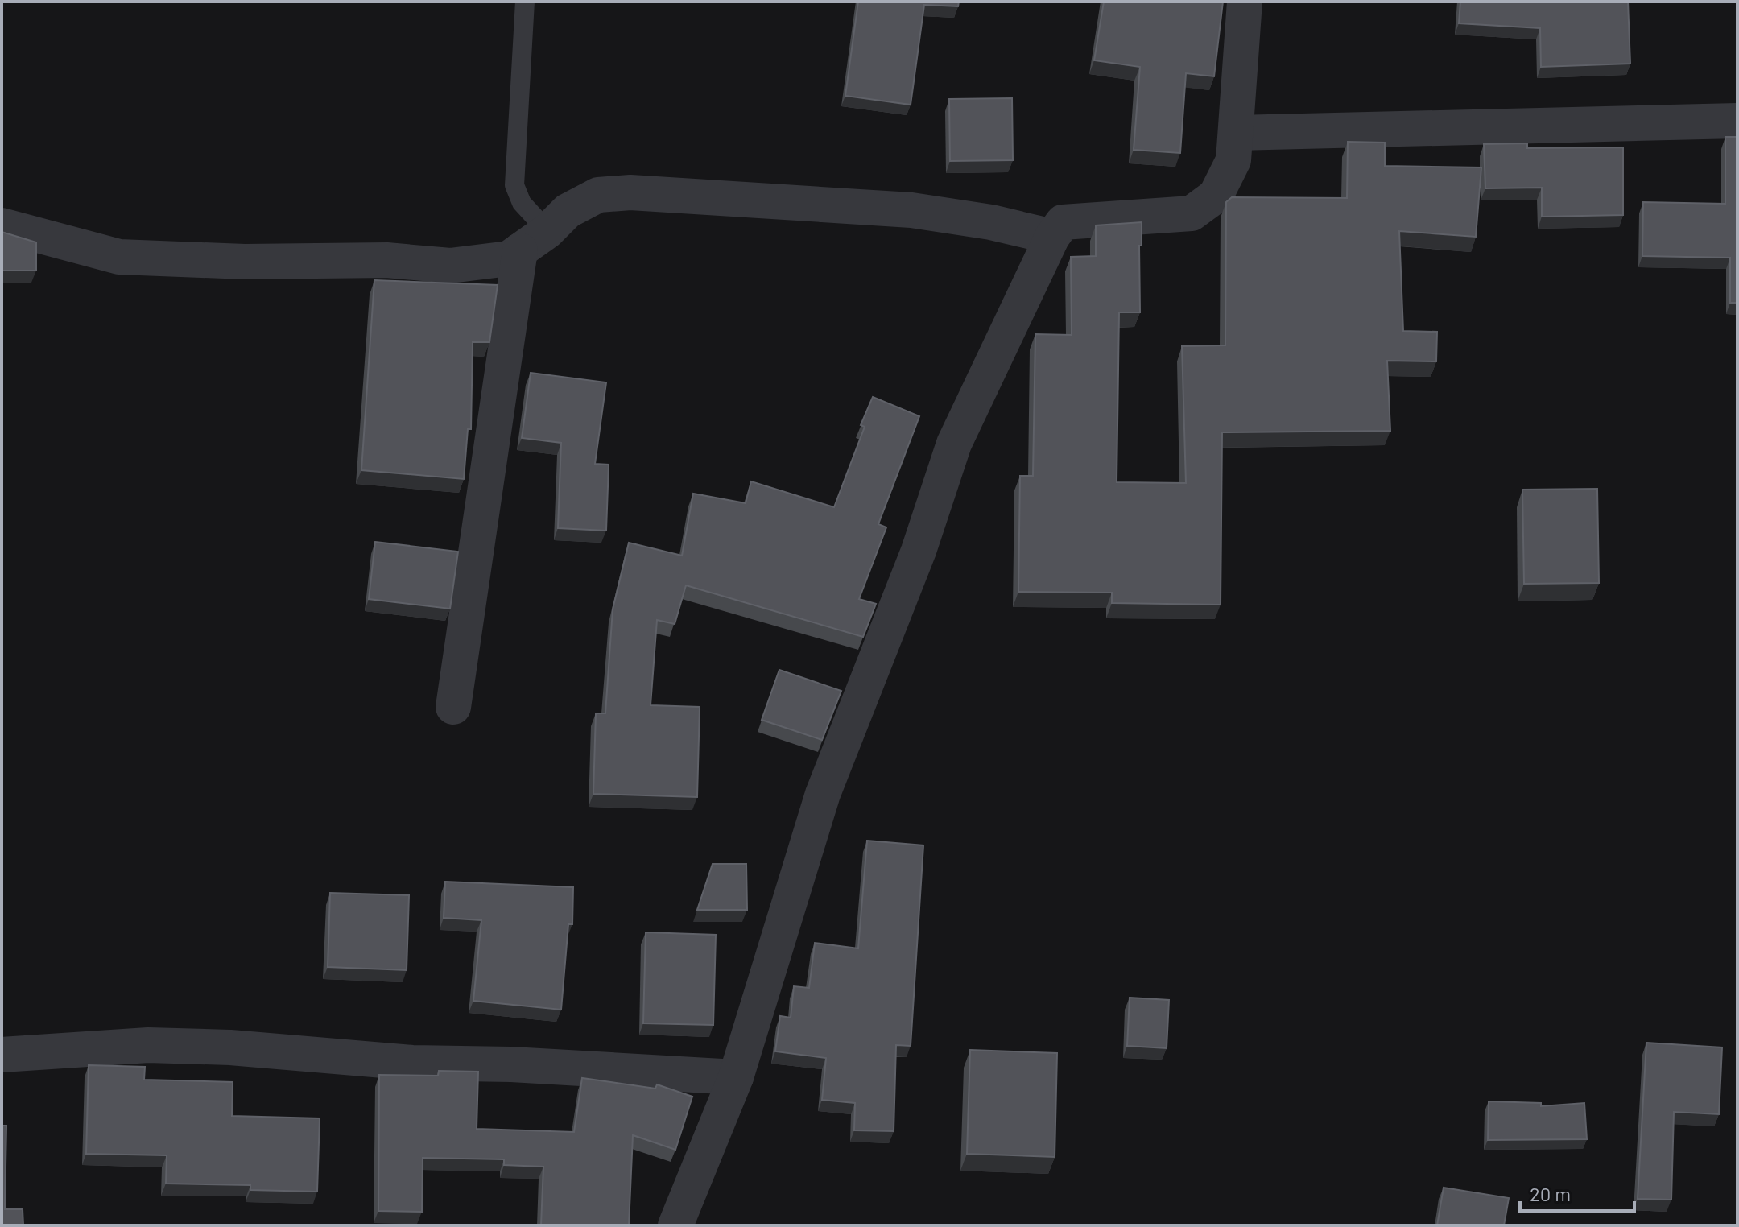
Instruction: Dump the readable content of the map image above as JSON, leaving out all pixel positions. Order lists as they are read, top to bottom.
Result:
{
  "scale_bar": "20 m"
}
